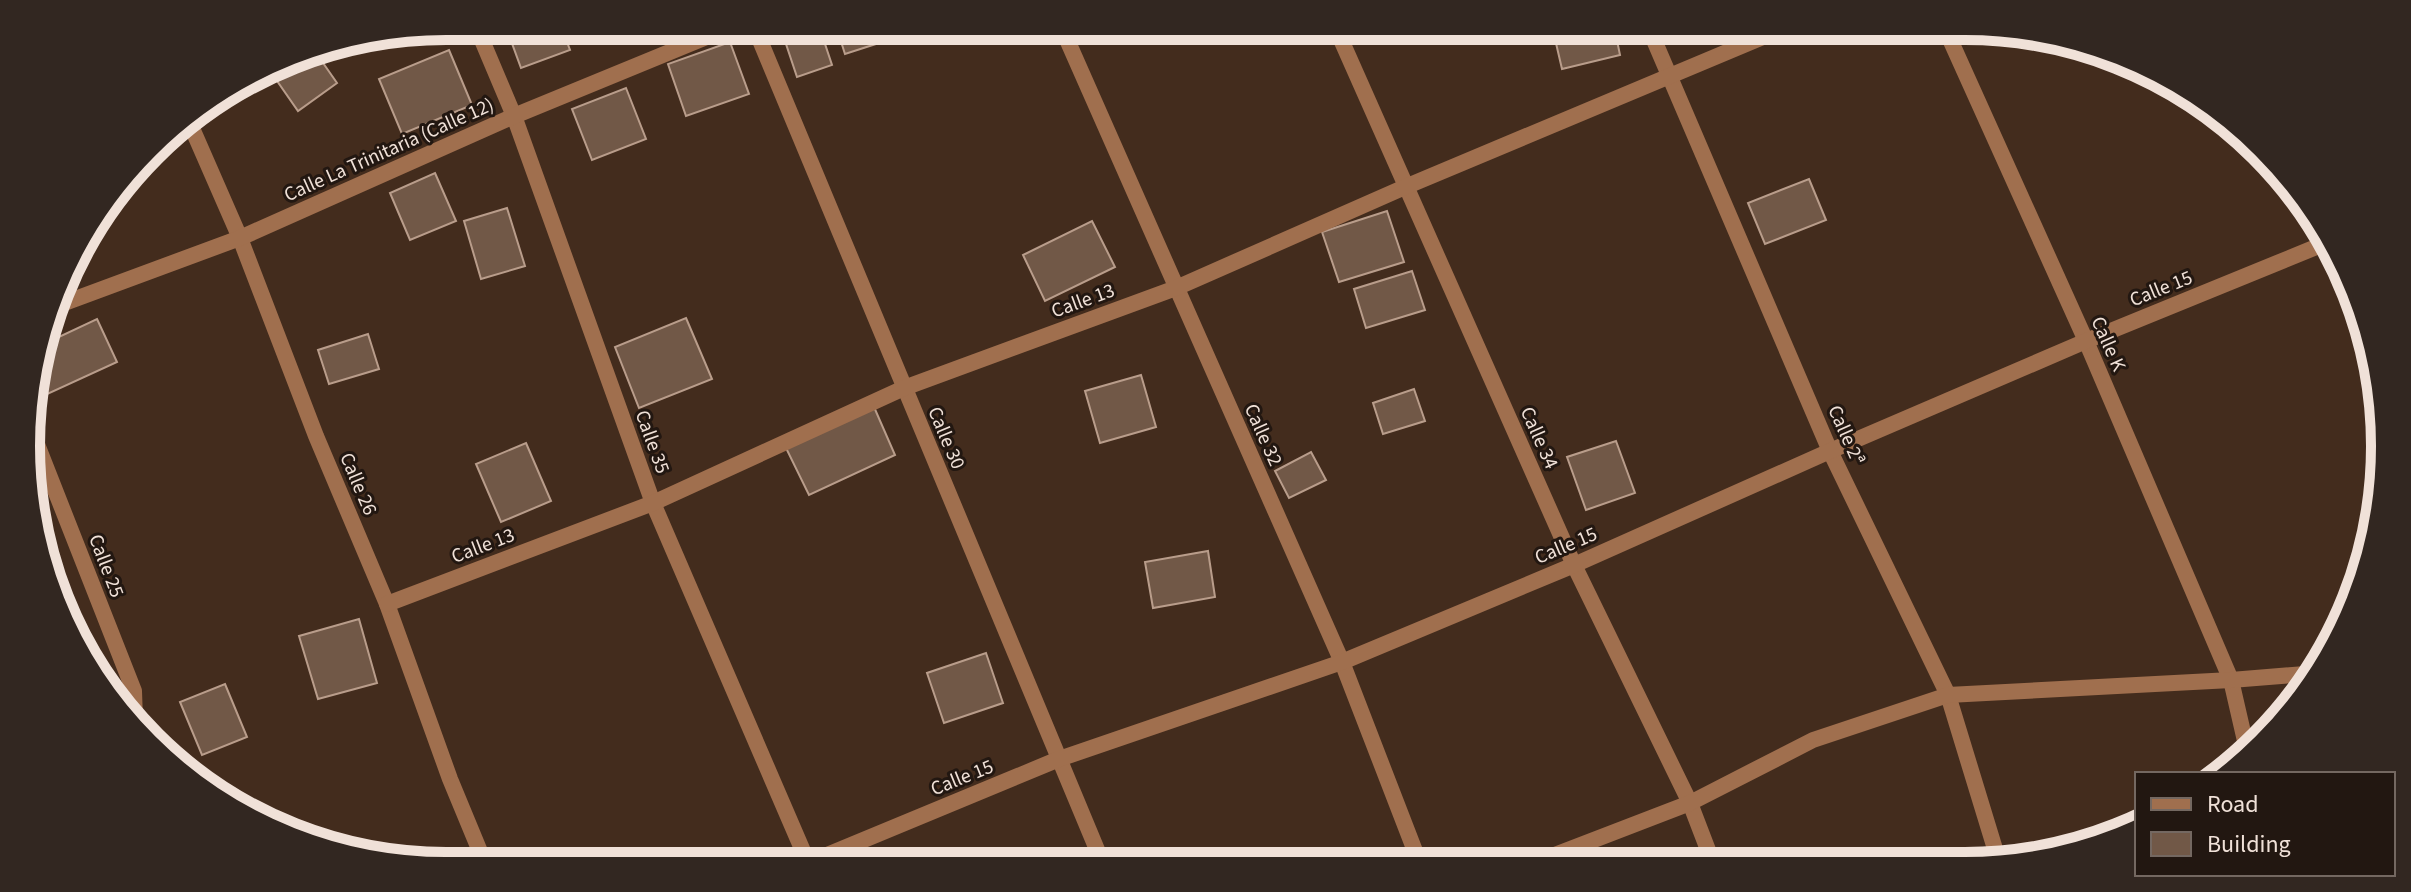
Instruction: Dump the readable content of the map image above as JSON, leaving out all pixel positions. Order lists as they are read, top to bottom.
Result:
{
  "streets": {
    "street": [
      "Calle La Trinitaria (Calle 12)",
      "Calle 15",
      "Calle 13",
      "Calle K",
      "Calle 32",
      "Calle 2ª",
      "Calle 30",
      "Calle 34",
      "Calle 35",
      "Calle 26",
      "Calle 25"
    ]
  },
  "crossings": [
    ["Calle La Trinitaria (Calle 12)", "Calle 35"],
    ["Calle La Trinitaria (Calle 12)", "Calle 26"],
    ["Calle 15", "Calle K"],
    ["Calle 15", "Calle 32"],
    ["Calle 15", "Calle 2ª"],
    ["Calle 15", "Calle 30"],
    ["Calle 15", "Calle 34"],
    ["Calle 13", "Calle 32"],
    ["Calle 13", "Calle 2ª"],
    ["Calle 13", "Calle 30"],
    ["Calle 13", "Calle 34"],
    ["Calle 13", "Calle 35"],
    ["Calle 13", "Calle 26"]
  ],
  "legend": ["Road", "Building"]
}
